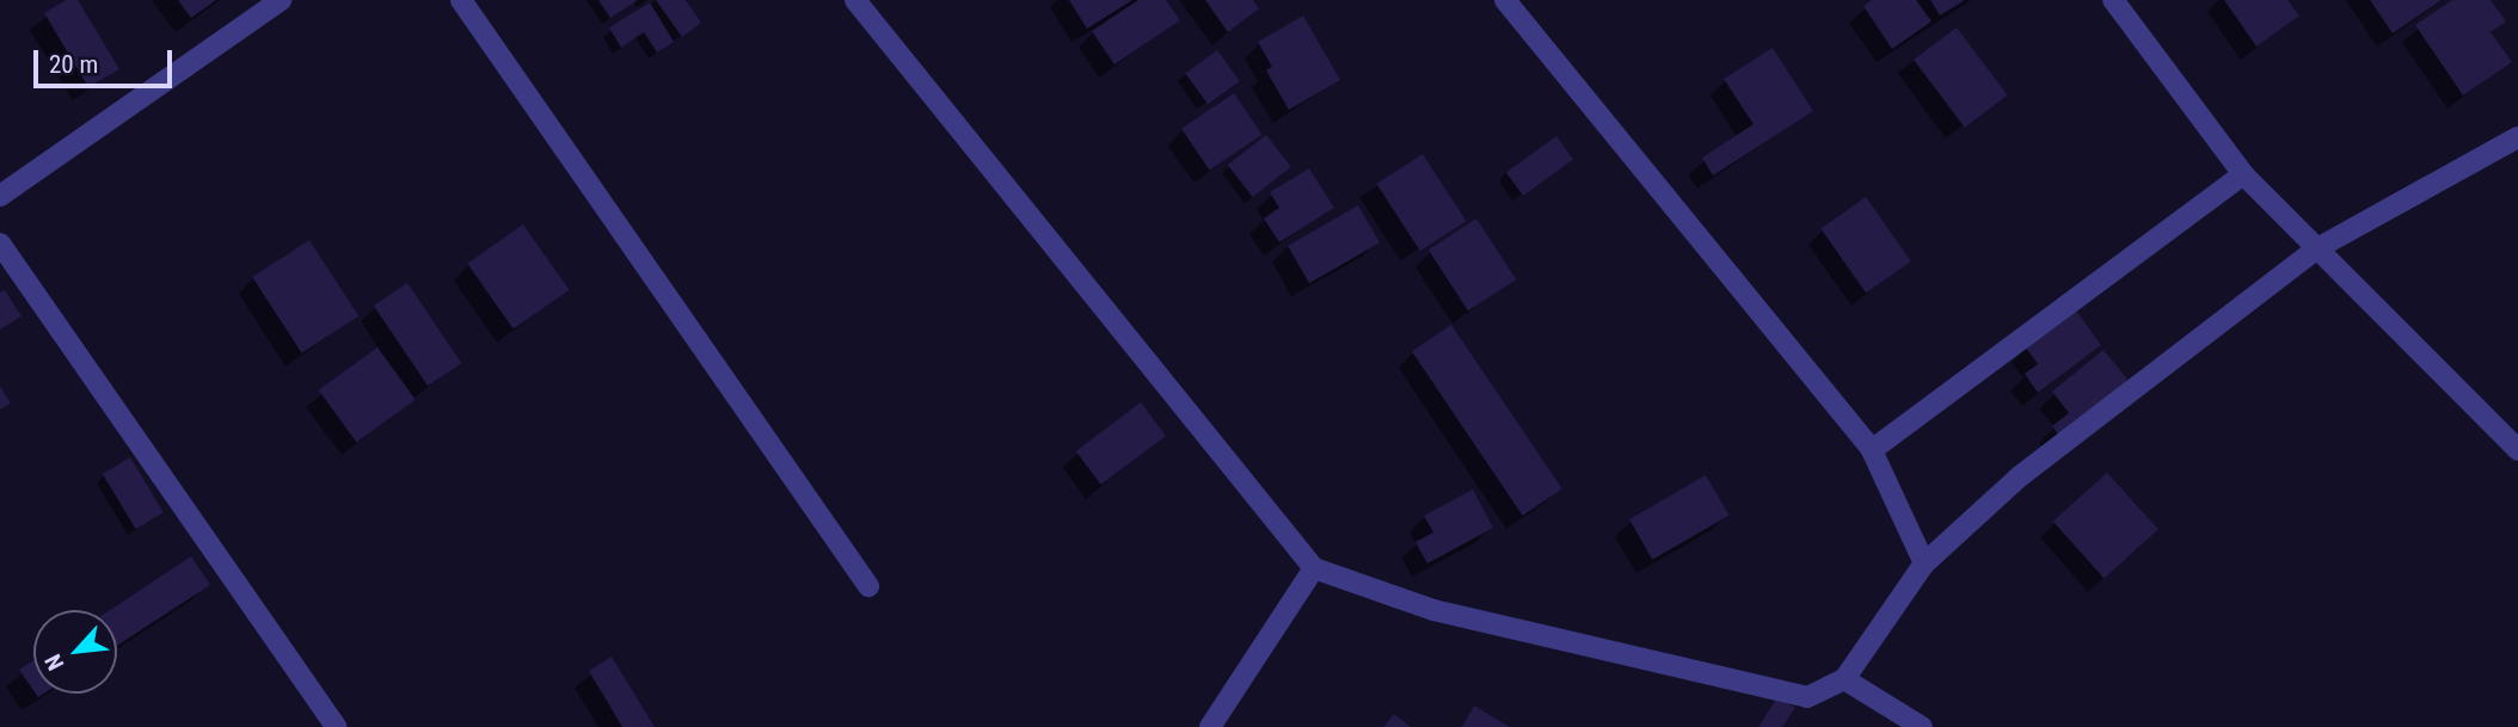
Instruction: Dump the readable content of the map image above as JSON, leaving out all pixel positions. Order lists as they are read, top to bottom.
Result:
{
  "scale_bar": "20 m",
  "north": "bottom left"
}
